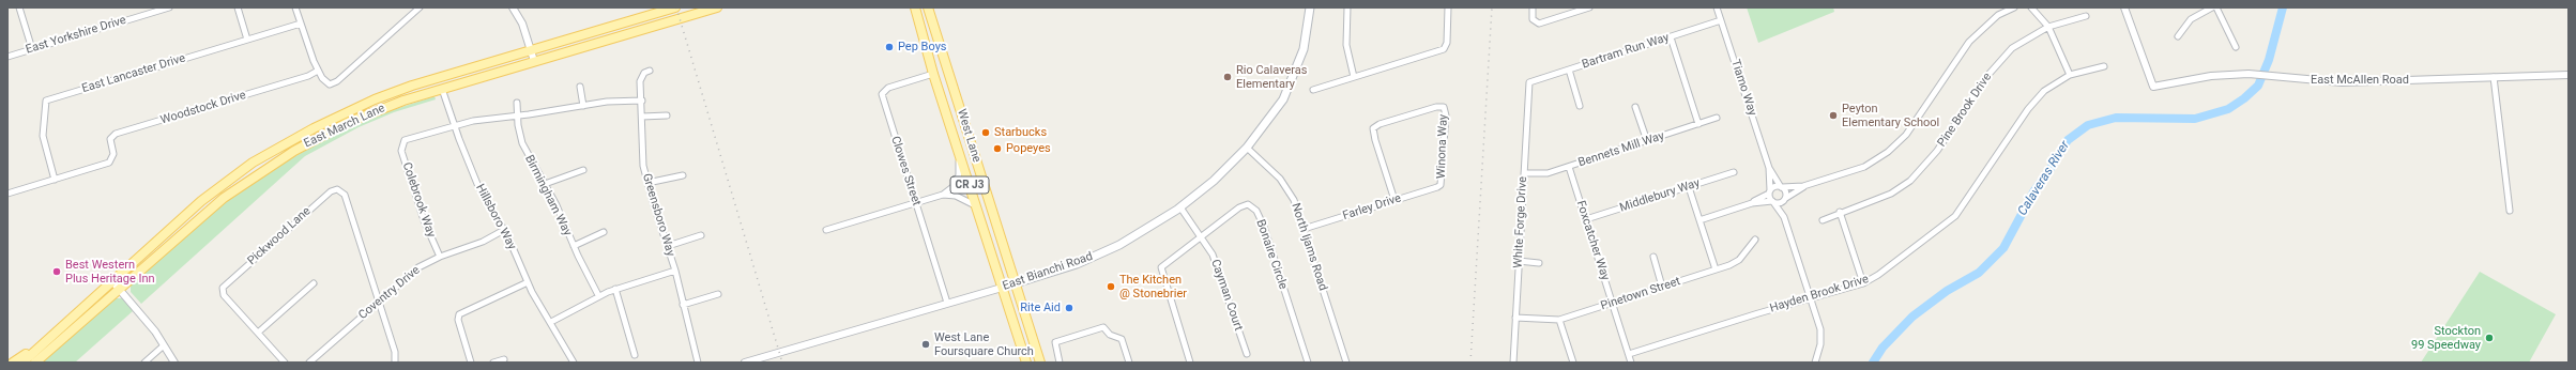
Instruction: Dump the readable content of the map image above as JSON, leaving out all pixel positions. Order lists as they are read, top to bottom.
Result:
{
  "streets": {
    "main road": [
      "East March Lane",
      "West Lane",
      "CR J3",
      "East Bianchi Road"
    ],
    "street": [
      "East Yorkshire Drive",
      "Bartram Run Way",
      "East Lancaster Drive",
      "East McAllen Road",
      "Tiamo Way",
      "Woodstock Drive",
      "Pine Brook Drive",
      "Winona Way",
      "Bennets Mill Way",
      "Clowes Street",
      "Birmingham Way",
      "Middlebury Way",
      "Colebrook Way",
      "Farley Drive",
      "Greensboro Way",
      "Hillsboro Way",
      "White Forge Drive",
      "Pickwood Lane",
      "Foxcatcher Way",
      "North Ijams Road",
      "Bonaire Circle",
      "Coventry Drive",
      "Pinetown Street",
      "Hayden Brook Drive",
      "Cayman Court"
    ]
  },
  "crossings": [
    ["Bartram Run Way", "Tiamo Way"],
    ["Bartram Run Way", "White Forge Drive"],
    ["East Lancaster Drive", "Woodstock Drive"],
    ["East March Lane", "Hillsboro Way"],
    ["West Lane", "Clowes Street"],
    ["West Lane", "East Bianchi Road"],
    ["Winona Way", "Farley Drive"],
    ["Bennets Mill Way", "White Forge Drive"],
    ["Bennets Mill Way", "Foxcatcher Way"],
    ["Clowes Street", "East Bianchi Road"],
    ["Middlebury Way", "Foxcatcher Way"],
    ["Colebrook Way", "Hillsboro Way"],
    ["Colebrook Way", "Coventry Drive"],
    ["Farley Drive", "North Ijams Road"],
    ["Hillsboro Way", "Coventry Drive"],
    ["White Forge Drive", "Pinetown Street"],
    ["Pickwood Lane", "Coventry Drive"],
    ["Foxcatcher Way", "Pinetown Street"],
    ["Foxcatcher Way", "Hayden Brook Drive"],
    ["North Ijams Road", "East Bianchi Road"],
    ["Bonaire Circle", "Cayman Court"]
  ],
  "water": ["Calaveras River"],
  "places": [
    "Pep Boys",
    "Rio Calaveras Elementary",
    "Peyton Elementary School",
    "Starbucks",
    "Popeyes",
    "Best Western Plus Heritage Inn",
    "The Kitchen @ Stonebrier",
    "Rite Aid",
    "Stockton 99 Speedway",
    "West Lane Foursquare Church"
  ]
}
